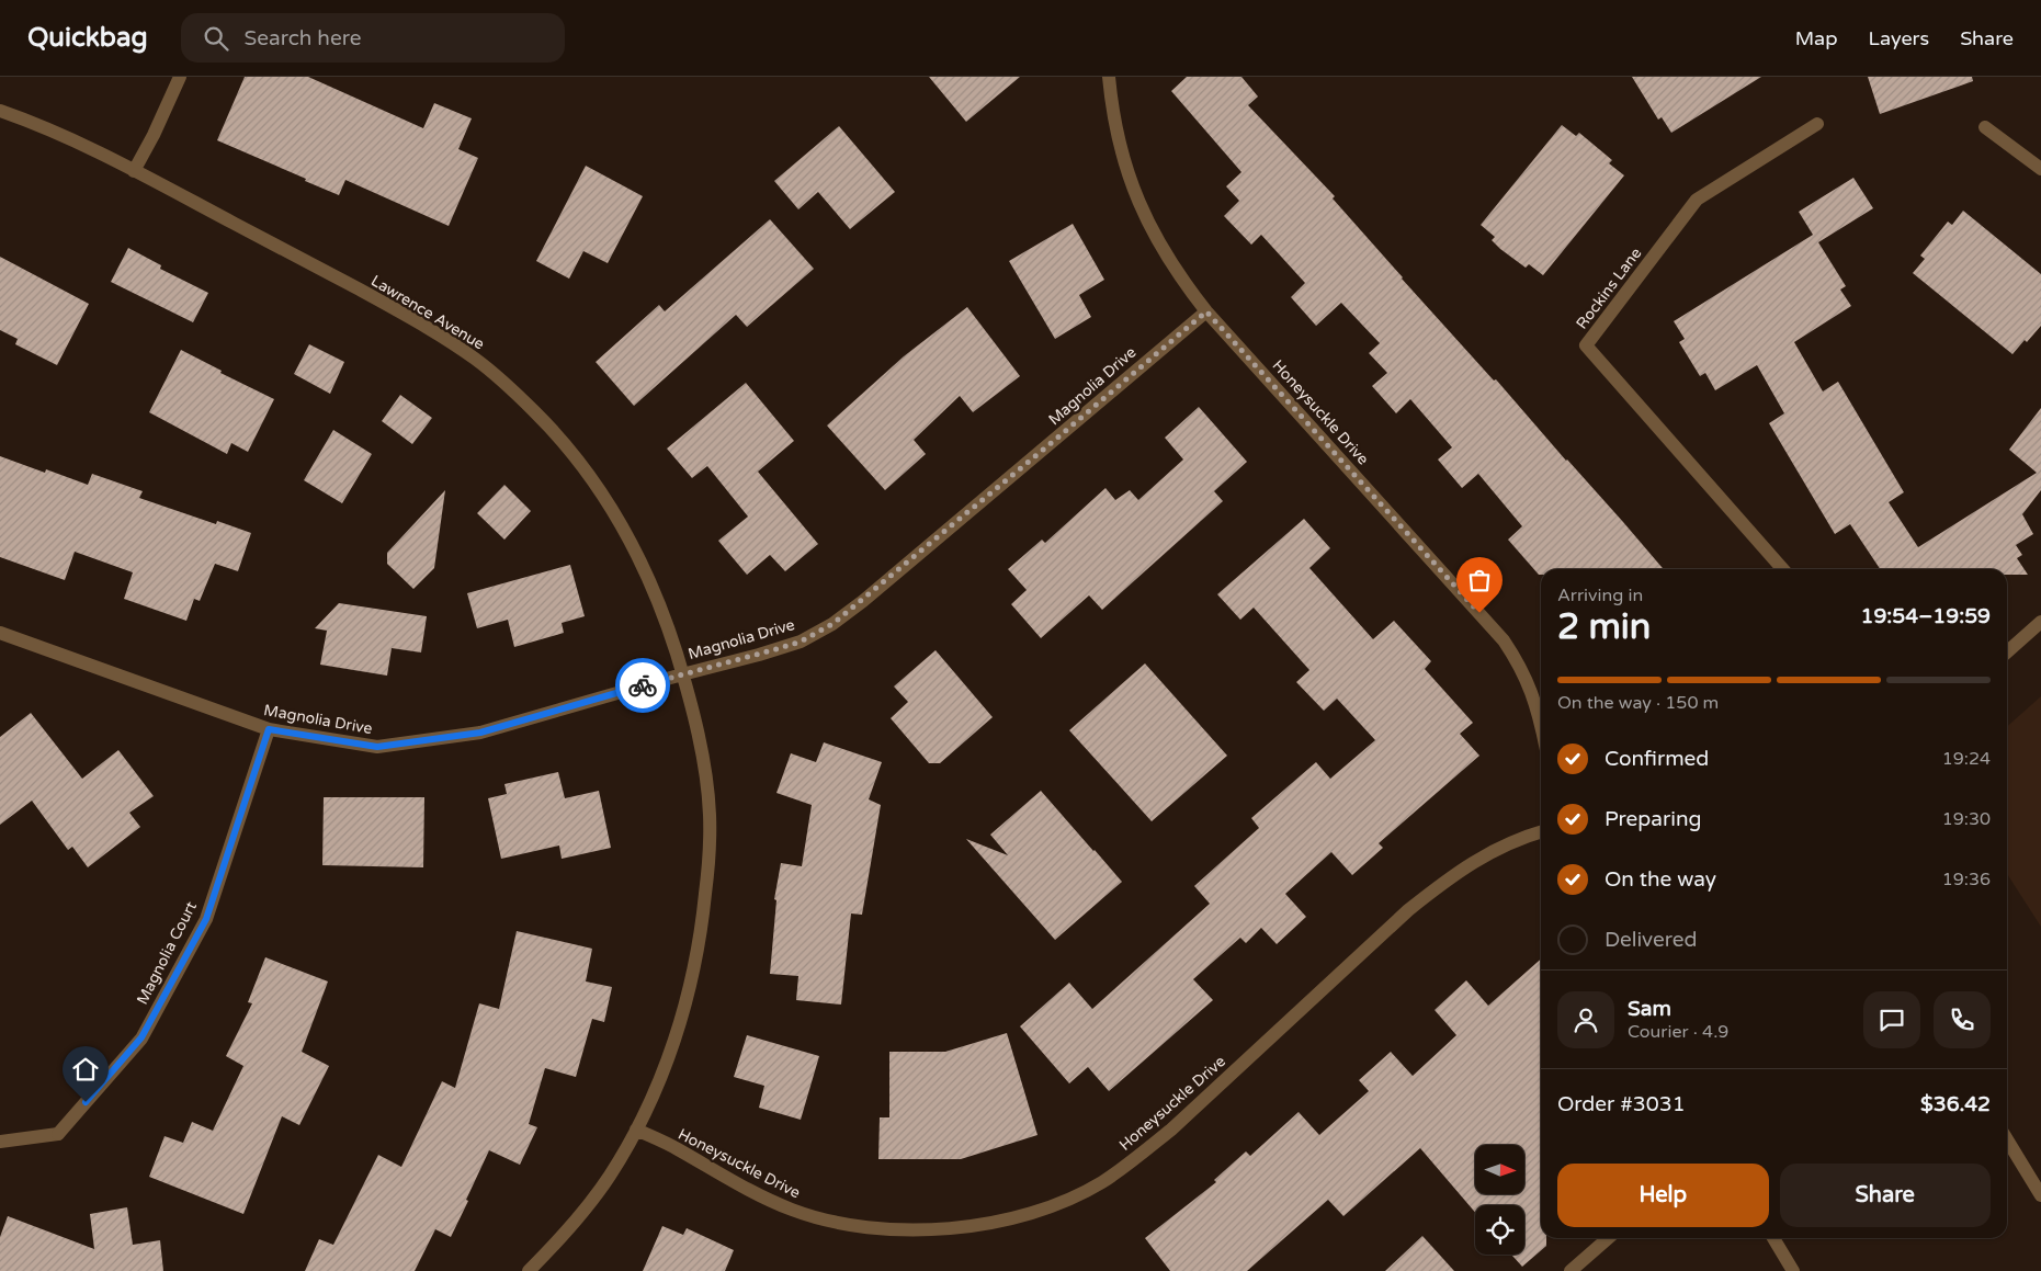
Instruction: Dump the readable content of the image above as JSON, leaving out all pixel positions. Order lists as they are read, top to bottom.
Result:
{
  "streets": {
    "street": [
      "Rockins Lane",
      "Lawrence Avenue",
      "Magnolia Drive",
      "Honeysuckle Drive",
      "Magnolia Court"
    ]
  },
  "crossings": [
    ["Lawrence Avenue", "Magnolia Drive"],
    ["Lawrence Avenue", "Honeysuckle Drive"],
    ["Magnolia Drive", "Honeysuckle Drive"],
    ["Magnolia Drive", "Magnolia Court"]
  ],
  "north": "right",
  "page": {
    "header": "Quickbag",
    "search": "Search here",
    "nav": ["Map", "Layers", "Share"],
    "heading": ["2 min", "Arriving in", "19:54–19:59"],
    "panel": [
      "Sam",
      "Courier · 4.9",
      "Order #3031",
      "$36.42"
    ],
    "bar": "On the way · 150 m",
    "list": [
      ["Confirmed", "19:24"],
      ["Preparing", "19:30"],
      ["On the way", "19:36"],
      "Delivered"
    ],
    "buttons": ["Help", "Share"]
  }
}
